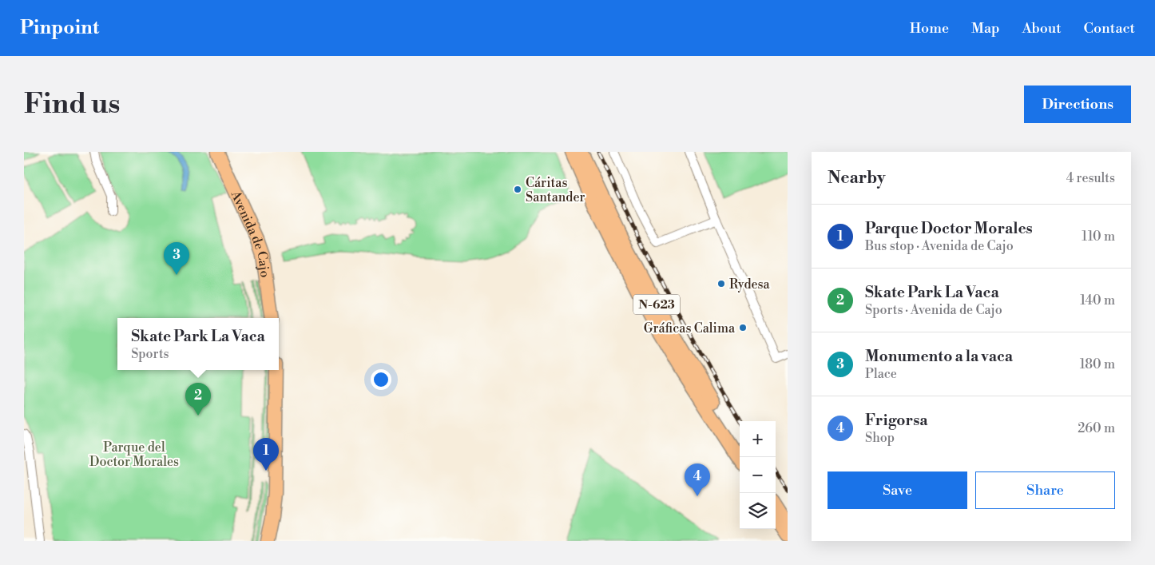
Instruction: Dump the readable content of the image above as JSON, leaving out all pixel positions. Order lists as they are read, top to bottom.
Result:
{
  "streets": {
    "highway": ["Avenida de Cajo", "N-623"]
  },
  "parks": ["Parque del Doctor Morales"],
  "places": ["Cáritas Santander", "Rydesa", "Gráficas Calima"],
  "page": {
    "header": "Pinpoint",
    "nav": [
      "Home",
      "Map",
      "About",
      "Contact"
    ],
    "buttons": [
      "Directions",
      ["Save", "Share"]
    ],
    "title": "Find us",
    "heading": ["Nearby", "4 results"],
    "list": [
      {
        "mark": "1",
        "name": "Parque Doctor Morales",
        "note": "Bus stop · Avenida de Cajo",
        "value": "110 m"
      },
      {
        "mark": "2",
        "name": "Skate Park La Vaca",
        "note": "Sports · Avenida de Cajo",
        "value": "140 m"
      },
      {
        "mark": "3",
        "name": "Monumento a la vaca",
        "note": "Place",
        "value": "180 m"
      },
      {
        "mark": "4",
        "name": "Frigorsa",
        "note": "Shop",
        "value": "260 m"
      }
    ],
    "pins": [
      "3",
      "2",
      "1",
      "4"
    ],
    "popup": ["Skate Park La Vaca", "Sports"],
    "map_buttons": ["+", "−"]
  }
}
